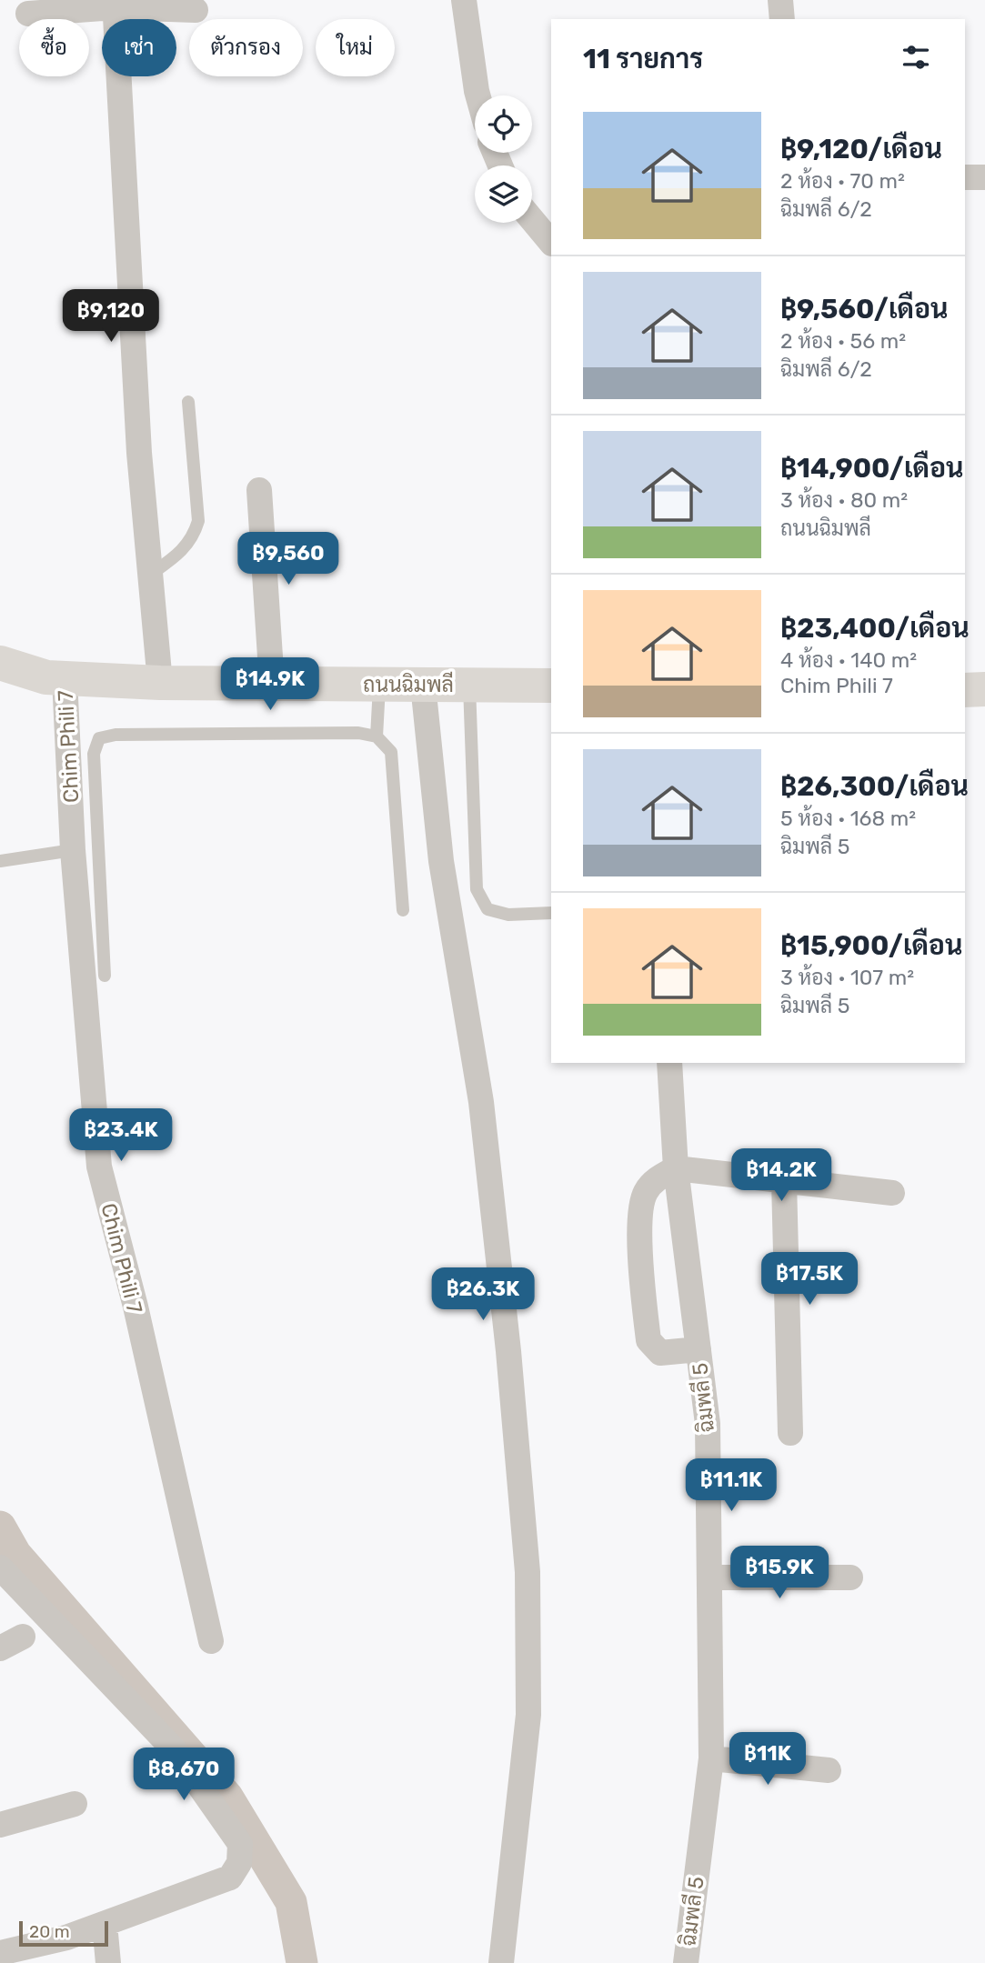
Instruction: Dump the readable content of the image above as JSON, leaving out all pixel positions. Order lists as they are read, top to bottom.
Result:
{
  "streets": {
    "street": ["ถนนฉิมพลี", "Chim Phili 7", "ฉิมพลี 5"]
  },
  "crossings": [
    ["ถนนฉิมพลี", "Chim Phili 7"]
  ],
  "scale_bar": "20 m",
  "page": {
    "chip": [
      "ซื้อ",
      "เช่า",
      "ตัวกรอง",
      "ใหม่"
    ],
    "heading": "11 รายการ",
    "list": [
      {
        "name": "฿9,120/เดือน",
        "note": "2 ห้อง · 70 m² · ฉิมพลี 6/2"
      },
      {
        "name": "฿9,560/เดือน",
        "note": "2 ห้อง · 56 m² · ฉิมพลี 6/2"
      },
      {
        "name": "฿14,900/เดือน",
        "note": "3 ห้อง · 80 m² · ถนนฉิมพลี"
      },
      {
        "name": "฿23,400/เดือน",
        "note": "4 ห้อง · 140 m² · Chim Phili 7"
      },
      {
        "name": "฿26,300/เดือน",
        "note": "5 ห้อง · 168 m² · ฉิมพลี 5"
      },
      {
        "name": "฿15,900/เดือน",
        "note": "3 ห้อง · 107 m² · ฉิมพลี 5"
      }
    ],
    "price": [
      "฿9,120",
      "฿9,560",
      "฿14.9K",
      "฿23.4K",
      "฿14.2K",
      "฿17.5K",
      "฿26.3K",
      "฿11.1K",
      "฿15.9K",
      "฿11K",
      "฿8,670"
    ],
    "scale": "20 m"
  }
}
